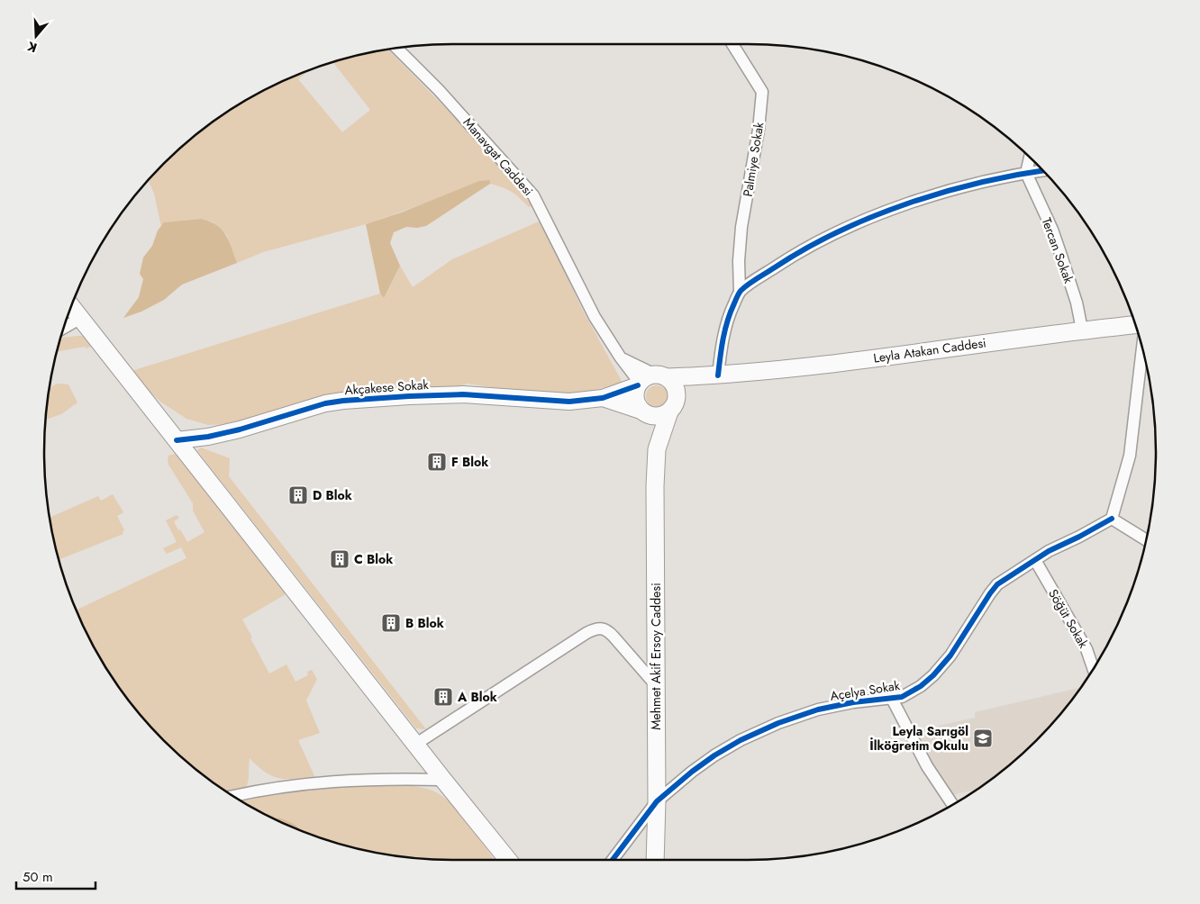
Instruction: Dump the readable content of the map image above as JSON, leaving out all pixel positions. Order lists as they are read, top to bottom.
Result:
{
  "streets": {
    "main road": ["Leyla Atakan Caddesi", "Mehmet Akif Ersoy Caddesi"],
    "street": [
      "Manavgat Caddesi",
      "Palmiye Sokak",
      "Tercan Sokak",
      "Akçakese Sokak",
      "Söğüt Sokak",
      "Açelya Sokak"
    ]
  },
  "crossings": [
    ["Tercan Sokak", "Leyla Atakan Caddesi"],
    ["Söğüt Sokak", "Açelya Sokak"],
    ["Mehmet Akif Ersoy Caddesi", "Açelya Sokak"]
  ],
  "places": {
    "building": [
      "F Blok",
      "D Blok",
      "C Blok",
      "B Blok",
      "A Blok"
    ],
    "school or university": ["Leyla Sarıgöl İlköğretim Okulu"]
  },
  "scale_bar": "50 m",
  "north": "bottom"
}
